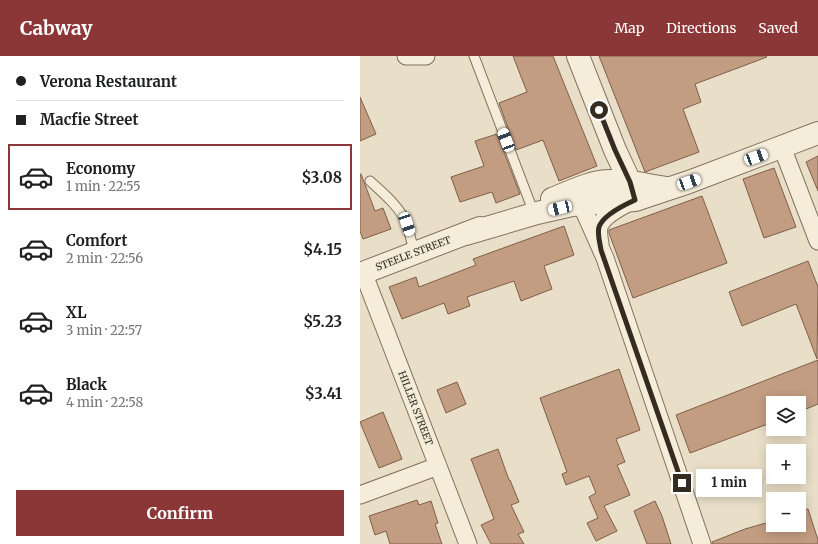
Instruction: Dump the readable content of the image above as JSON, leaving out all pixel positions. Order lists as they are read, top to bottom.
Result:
{
  "streets": {
    "street": ["STEELE STREET", "HILLER STREET"]
  },
  "crossings": [
    ["STEELE STREET", "HILLER STREET"]
  ],
  "page": {
    "header": "Cabway",
    "nav": ["Map", "Directions", "Saved"],
    "banner": ["Verona Restaurant", "Macfie Street"],
    "list": [
      {
        "name": "Economy",
        "note": "1 min · 22:55",
        "value": "$3.08"
      },
      {
        "name": "Comfort",
        "note": "2 min · 22:56",
        "value": "$4.15"
      },
      {
        "name": "XL",
        "note": "3 min · 22:57",
        "value": "$5.23"
      },
      {
        "name": "Black",
        "note": "4 min · 22:58",
        "value": "$3.41"
      }
    ],
    "map_buttons": ["+", "−"],
    "bubble": "1 min",
    "buttons": "Confirm"
  }
}
